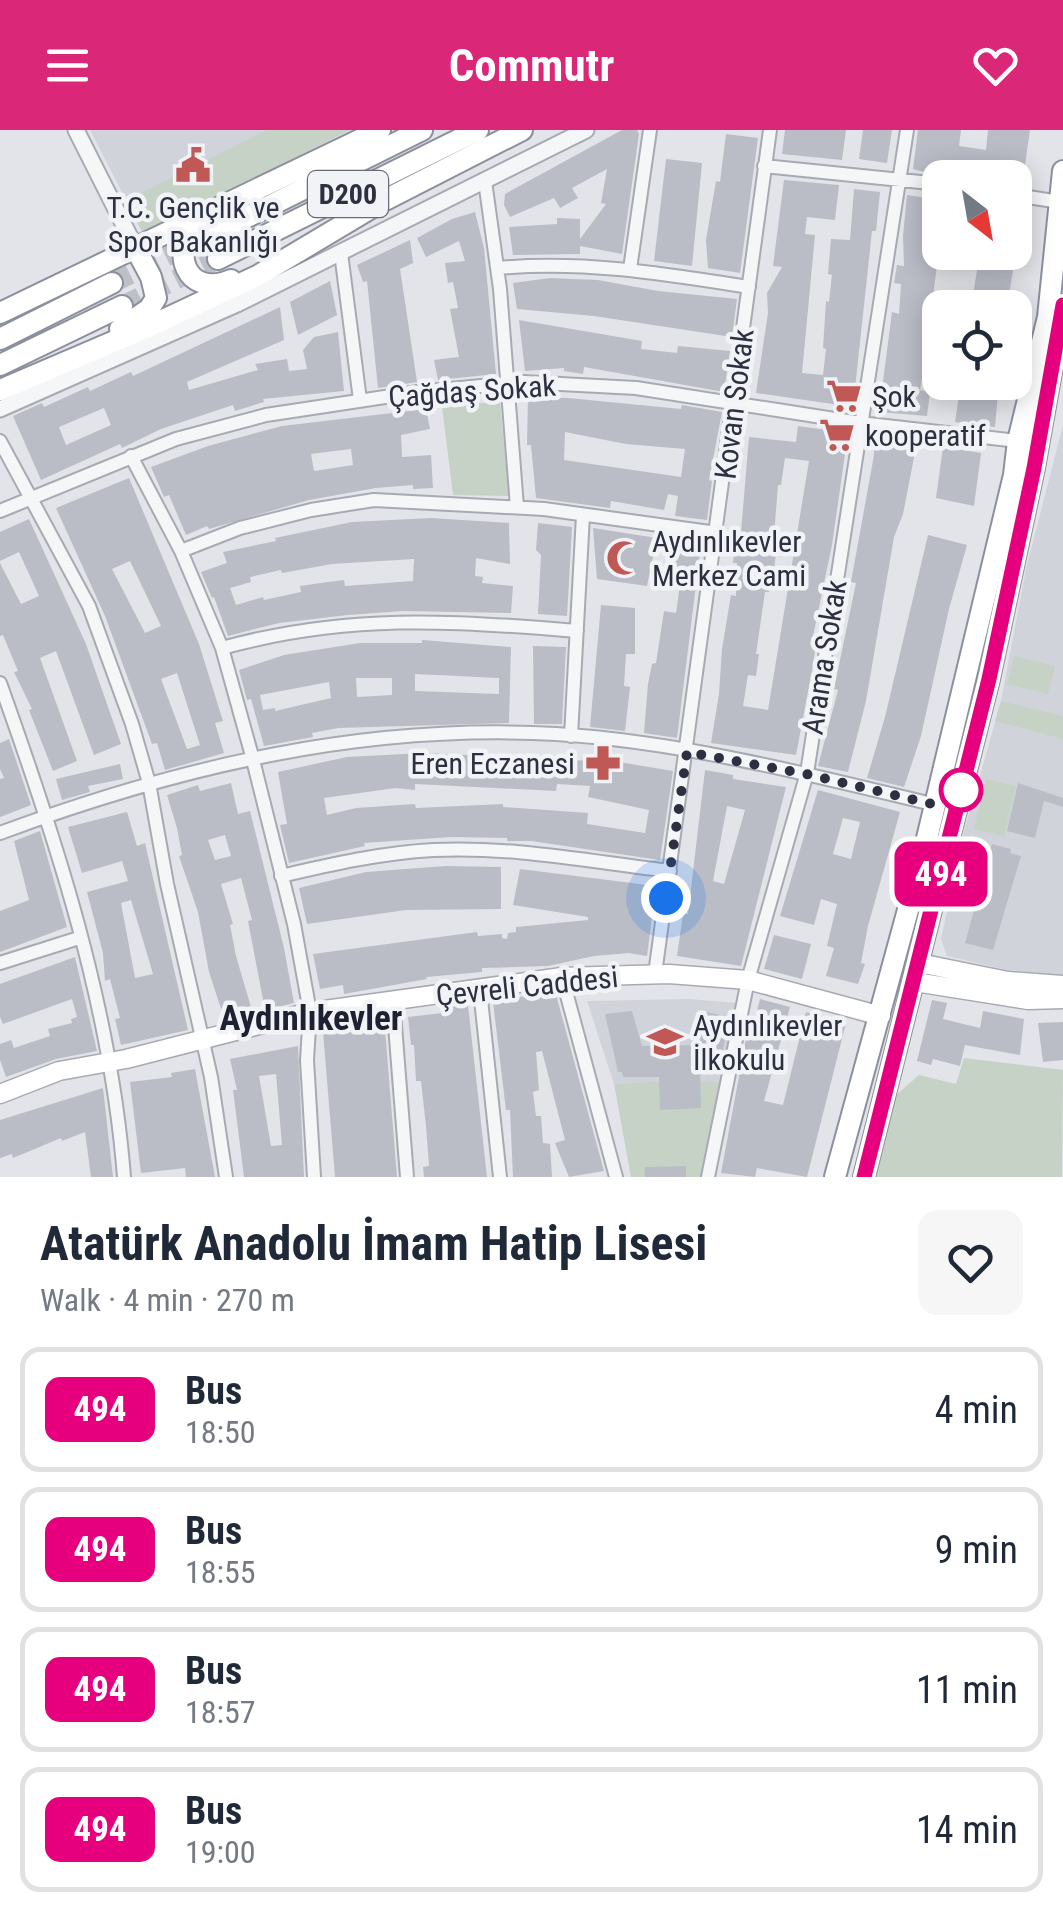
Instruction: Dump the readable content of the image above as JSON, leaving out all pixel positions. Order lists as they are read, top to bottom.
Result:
{
  "streets": {
    "highway": ["D200"],
    "main road": ["Çevreli Caddesi"],
    "street": ["Çağdaş Sokak", "Kovan Sokak", "Arama Sokak"]
  },
  "crossings": [
    ["Çağdaş Sokak", "Kovan Sokak"],
    ["Çağdaş Sokak", "Arama Sokak"],
    ["Kovan Sokak", "Çevreli Caddesi"],
    ["Arama Sokak", "Çevreli Caddesi"]
  ],
  "districts": ["Aydınlıkevler"],
  "places": {
    "public building": ["T.C. Gençlik ve Spor Bakanlığı"],
    "supermarket": ["Şok", "kooperatif"],
    "mosque": ["Aydınlıkevler Merkez Cami"],
    "pharmacy": ["Eren Eczanesi"],
    "school or university": ["Aydınlıkevler İlkokulu"]
  },
  "lines": ["bus line 494"],
  "north": "bottom right",
  "page": {
    "header": "Commutr",
    "on_map": "494",
    "heading": ["Atatürk Anadolu İmam Hatip Lisesi", "Walk · 4 min · 270 m"],
    "list": [
      {
        "mark": "494",
        "name": "Bus",
        "note": "18:50",
        "value": "4 min"
      },
      {
        "mark": "494",
        "name": "Bus",
        "note": "18:55",
        "value": "9 min"
      },
      {
        "mark": "494",
        "name": "Bus",
        "note": "18:57",
        "value": "11 min"
      },
      {
        "mark": "494",
        "name": "Bus",
        "note": "19:00",
        "value": "14 min"
      }
    ]
  }
}
